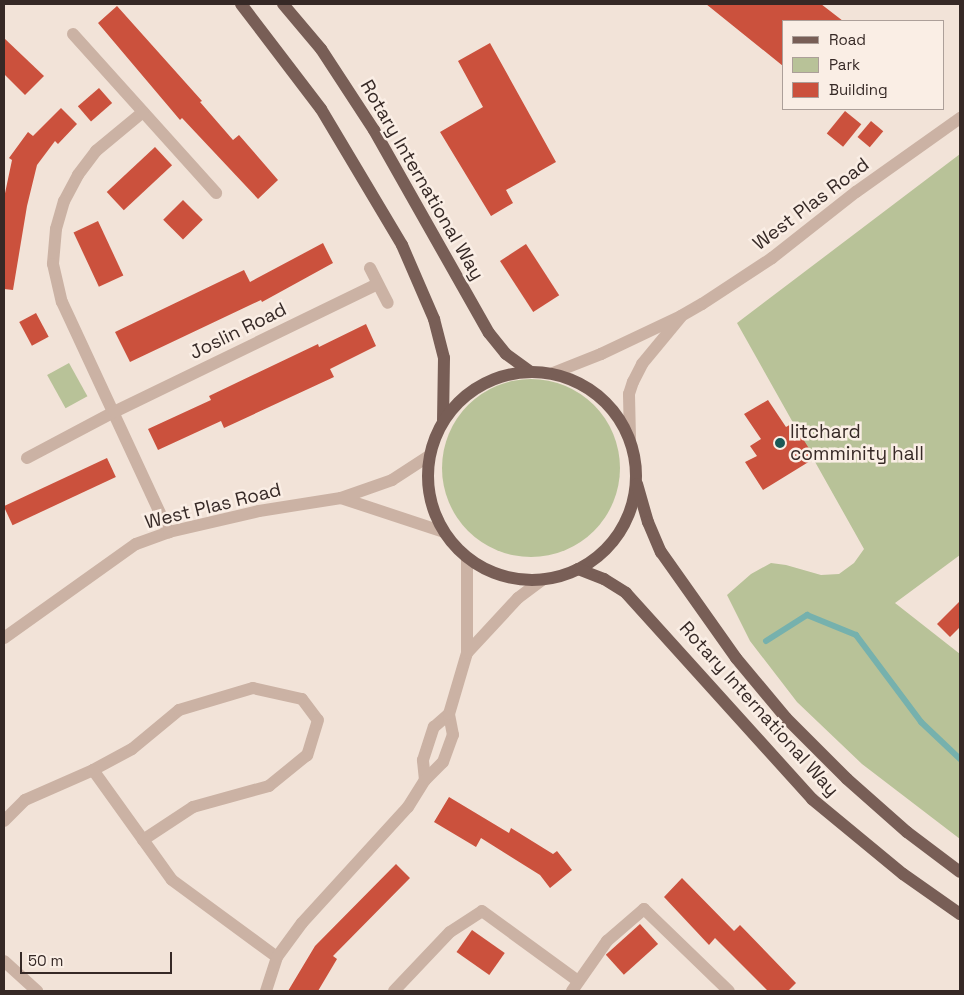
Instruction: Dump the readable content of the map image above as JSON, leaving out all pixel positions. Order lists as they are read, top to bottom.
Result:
{
  "streets": {
    "main road": ["Rotary International Way"],
    "street": ["West Plas Road", "Joslin Road"]
  },
  "places": ["litchard comminity hall"],
  "legend": ["Road", "Park", "Building"],
  "scale_bar": "50 m"
}
